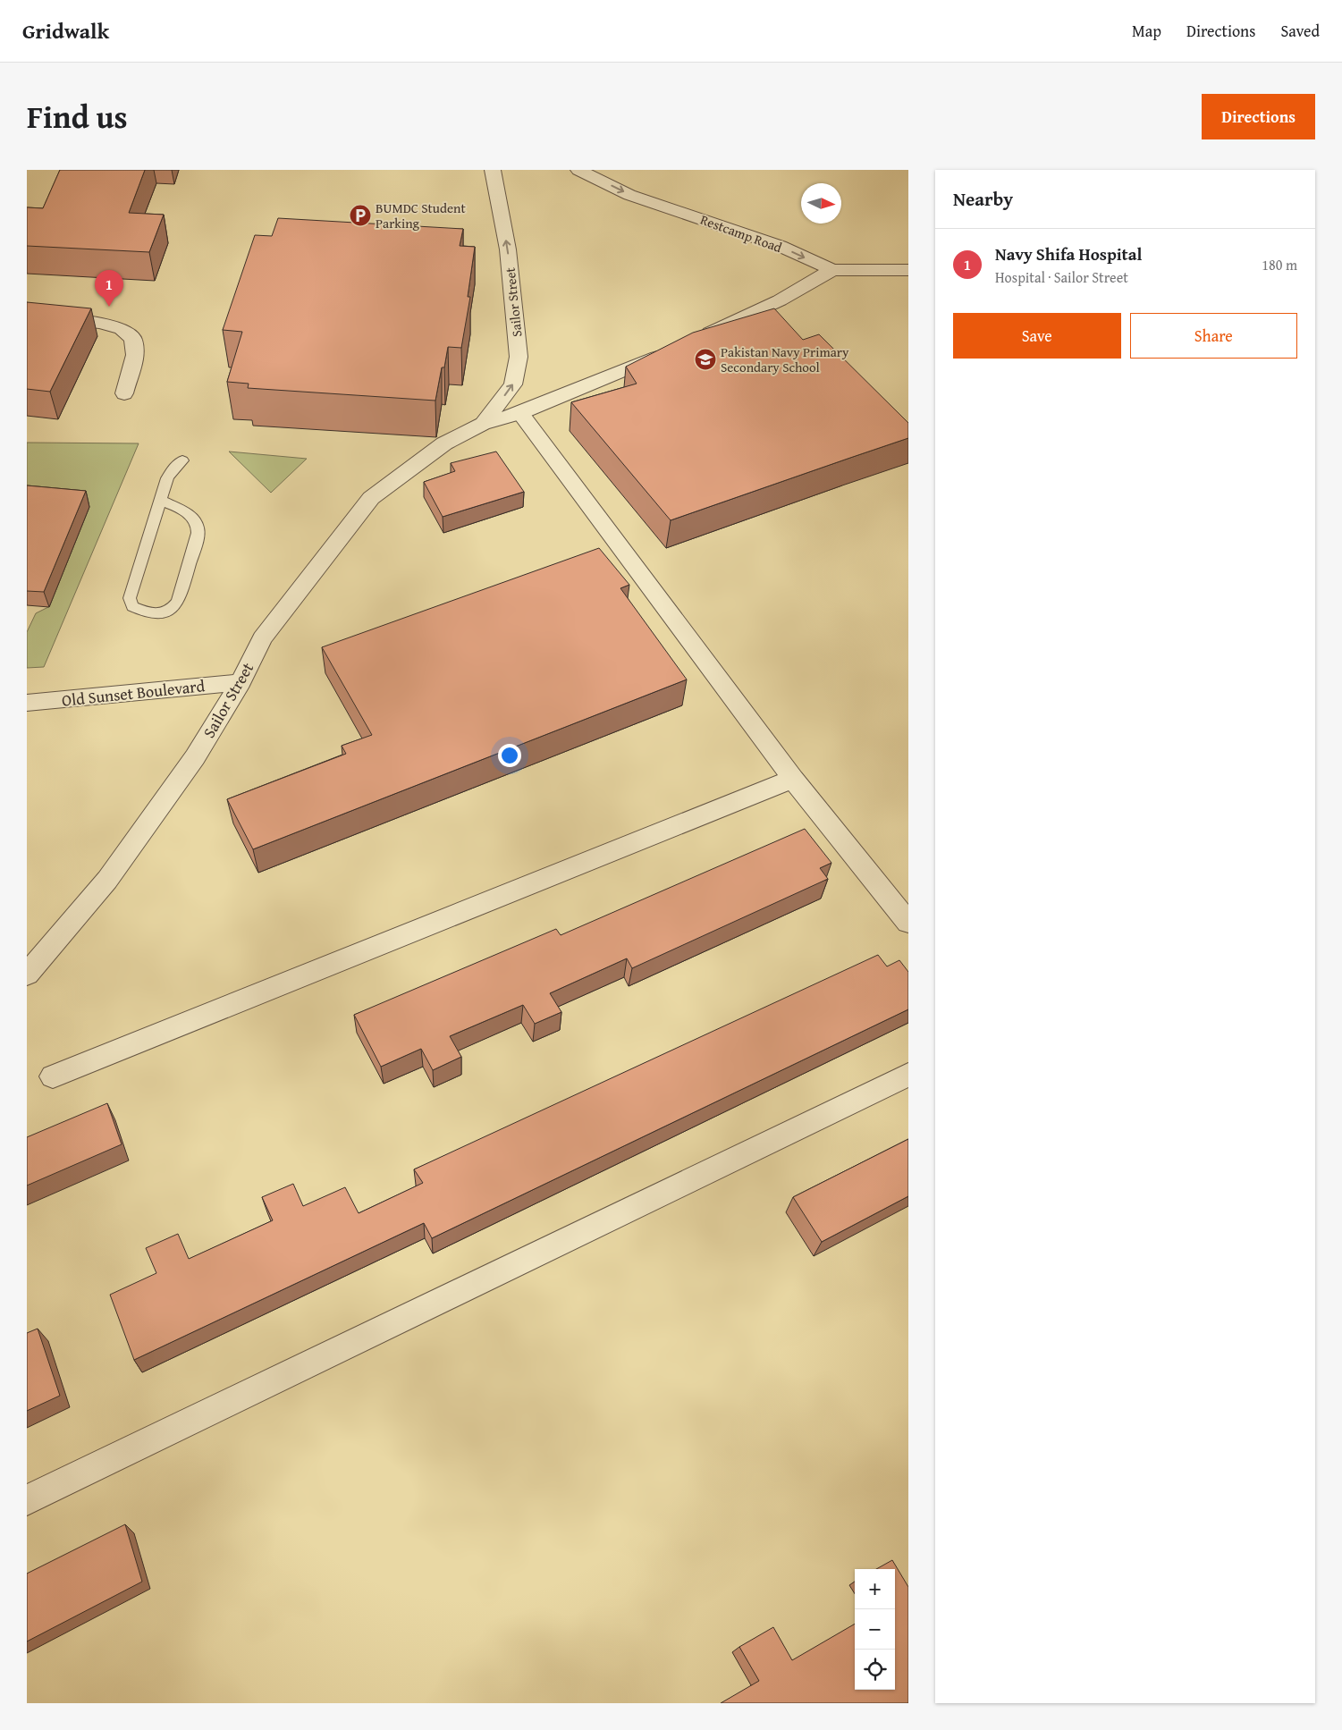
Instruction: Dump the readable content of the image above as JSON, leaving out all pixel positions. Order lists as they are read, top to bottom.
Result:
{
  "streets": {
    "street": ["Restcamp Road", "Sailor Street", "Old Sunset Boulevard"]
  },
  "crossings": [
    ["Sailor Street", "Old Sunset Boulevard"]
  ],
  "one_way": ["Restcamp Road"],
  "places": {
    "parking": ["BUMDC Student Parking"],
    "school or university": ["Pakistan Navy Primary Secondary School"]
  },
  "north": "right",
  "page": {
    "header": "Gridwalk",
    "nav": ["Map", "Directions", "Saved"],
    "title": "Find us",
    "buttons": [
      "Directions",
      ["Save", "Share"]
    ],
    "heading": "Nearby",
    "list": [
      {
        "mark": "1",
        "name": "Navy Shifa Hospital",
        "note": "Hospital · Sailor Street",
        "value": "180 m"
      }
    ],
    "pins": "1",
    "map_buttons": ["+", "−"]
  }
}
